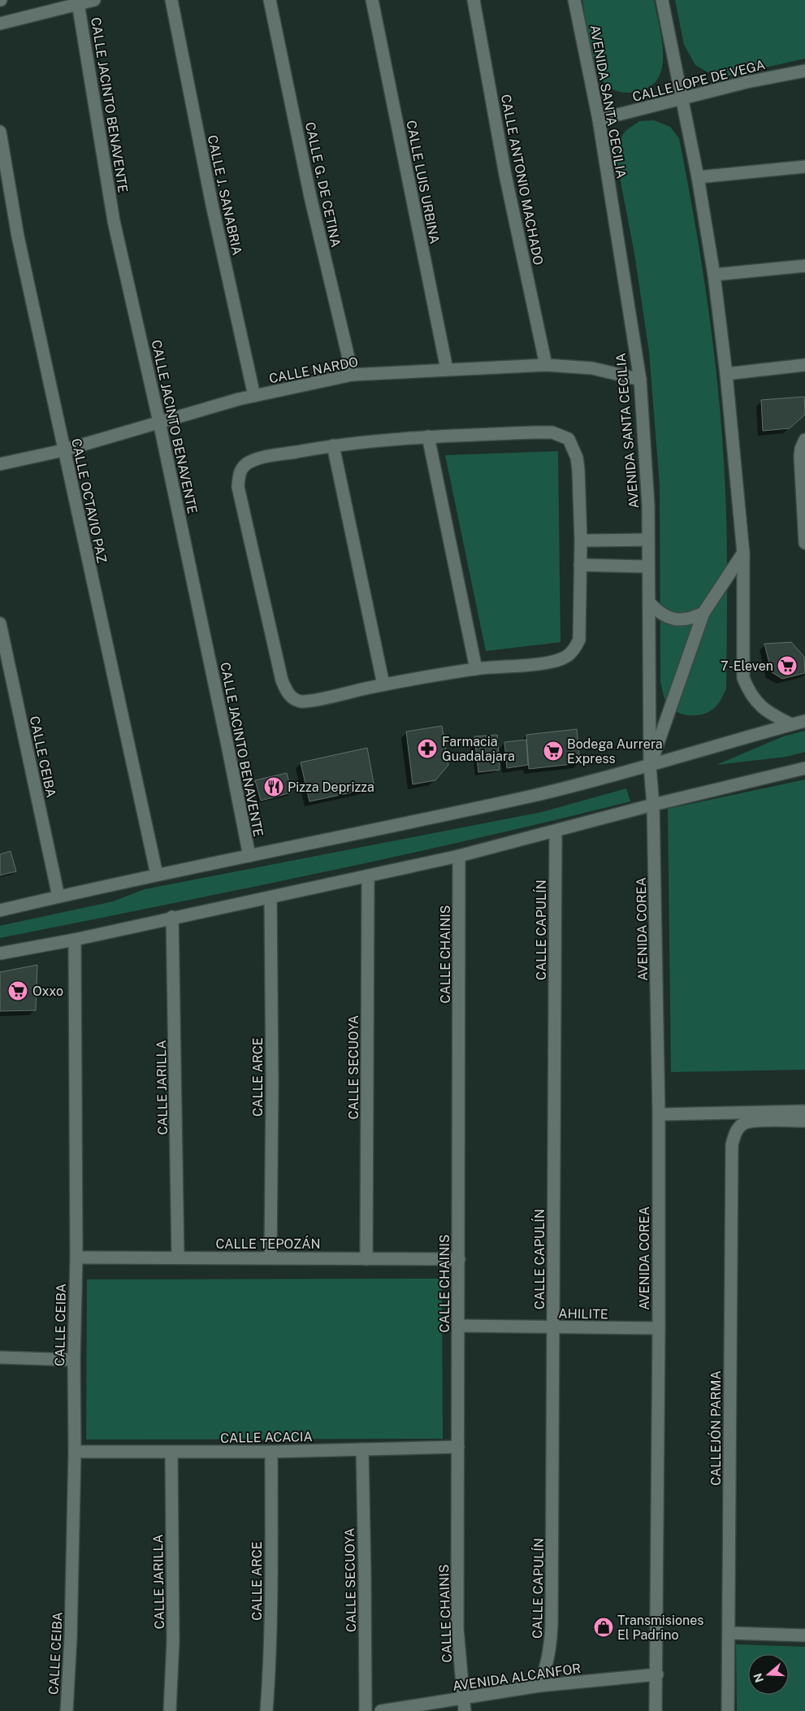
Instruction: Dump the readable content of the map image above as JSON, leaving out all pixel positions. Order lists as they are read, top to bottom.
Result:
{
  "streets": {
    "street": [
      "CALLE LOPE DE VEGA",
      "AVENIDA SANTA CECILIA",
      "CALLE JACINTO BENAVENTE",
      "CALLE ANTONIO MACHADO",
      "CALLE LUIS URBINA",
      "CALLE G. DE CETINA",
      "CALLE J. SANABRIA",
      "CALLE NARDO",
      "CALLE OCTAVIO PAZ",
      "CALLE CEIBA",
      "AVENIDA COREA",
      "CALLE CAPULÍN",
      "CALLE CHAINIS",
      "CALLE SECUOYA",
      "CALLE ARCE",
      "CALLE JARILLA",
      "CALLE TEPOZÁN",
      "AHILITE",
      "CALLEJÓN PARMA",
      "CALLE ACACIA",
      "AVENIDA ALCANFOR"
    ]
  },
  "crossings": [
    ["CALLE LOPE DE VEGA", "AVENIDA SANTA CECILIA"],
    ["AVENIDA SANTA CECILIA", "CALLE NARDO"],
    ["AVENIDA SANTA CECILIA", "AVENIDA COREA"],
    ["CALLE JACINTO BENAVENTE", "CALLE NARDO"],
    ["CALLE ANTONIO MACHADO", "CALLE NARDO"],
    ["CALLE LUIS URBINA", "CALLE NARDO"],
    ["CALLE G. DE CETINA", "CALLE NARDO"],
    ["CALLE J. SANABRIA", "CALLE NARDO"],
    ["CALLE NARDO", "CALLE OCTAVIO PAZ"],
    ["CALLE CEIBA", "CALLE TEPOZÁN"],
    ["CALLE CEIBA", "CALLE ACACIA"],
    ["AVENIDA COREA", "AHILITE"],
    ["AVENIDA COREA", "AVENIDA ALCANFOR"],
    ["CALLE CAPULÍN", "AHILITE"],
    ["CALLE CAPULÍN", "AVENIDA ALCANFOR"],
    ["CALLE CHAINIS", "CALLE TEPOZÁN"],
    ["CALLE CHAINIS", "AHILITE"],
    ["CALLE CHAINIS", "CALLE ACACIA"],
    ["CALLE CHAINIS", "AVENIDA ALCANFOR"],
    ["CALLE SECUOYA", "CALLE TEPOZÁN"],
    ["CALLE SECUOYA", "CALLE ACACIA"],
    ["CALLE ARCE", "CALLE TEPOZÁN"],
    ["CALLE ARCE", "CALLE ACACIA"],
    ["CALLE JARILLA", "CALLE TEPOZÁN"],
    ["CALLE JARILLA", "CALLE ACACIA"]
  ],
  "places": {
    "supermarket": ["7-Eleven", "Bodega Aurrera Express", "Oxxo"],
    "pharmacy": ["Farmacia Guadalajara"],
    "restaurant": ["Pizza Deprizza"],
    "shop": ["Transmisiones El Padrino"]
  },
  "north": "left"
}
